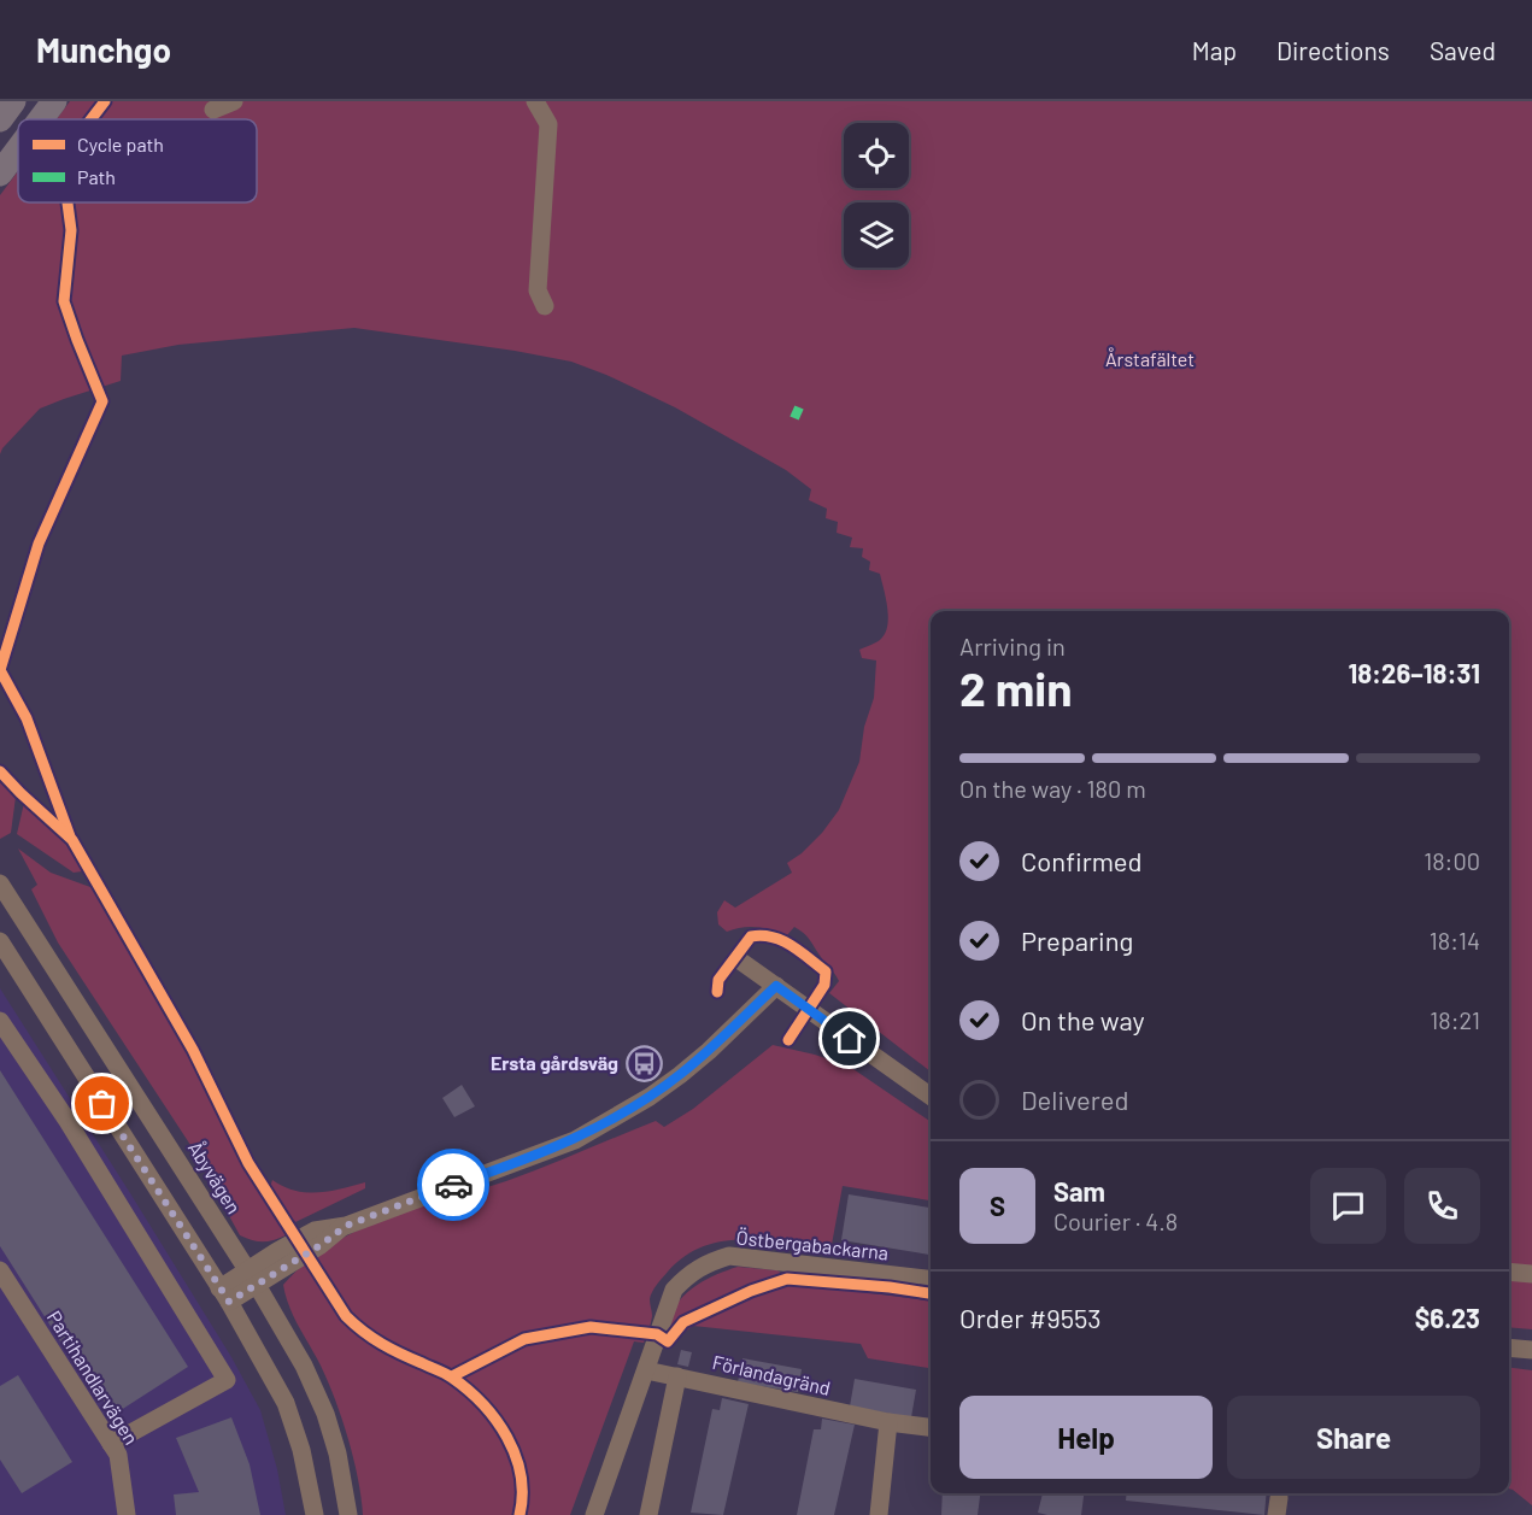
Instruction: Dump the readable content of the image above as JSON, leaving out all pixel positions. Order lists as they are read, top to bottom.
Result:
{
  "streets": {
    "street": [
      "Åbyvägen",
      "Östbergabackarna",
      "Förlandagränd",
      "Partihandlarvägen"
    ]
  },
  "crossings": [
    ["Östbergabackarna", "Förlandagränd"]
  ],
  "parks": ["Årstafältet"],
  "places": {
    "bus stop": ["Ersta gårdsväg"]
  },
  "legend": ["Cycle path", "Path"],
  "page": {
    "header": "Munchgo",
    "nav": ["Map", "Directions", "Saved"],
    "heading": ["2 min", "Arriving in", "18:26–18:31"],
    "panel": [
      "Sam",
      "Courier · 4.8",
      "Order #9553",
      "$6.23"
    ],
    "bar": "On the way · 180 m",
    "list": [
      ["Confirmed", "18:00"],
      ["Preparing", "18:14"],
      ["On the way", "18:21"],
      "Delivered"
    ],
    "round": "S",
    "buttons": ["Help", "Share"]
  }
}
